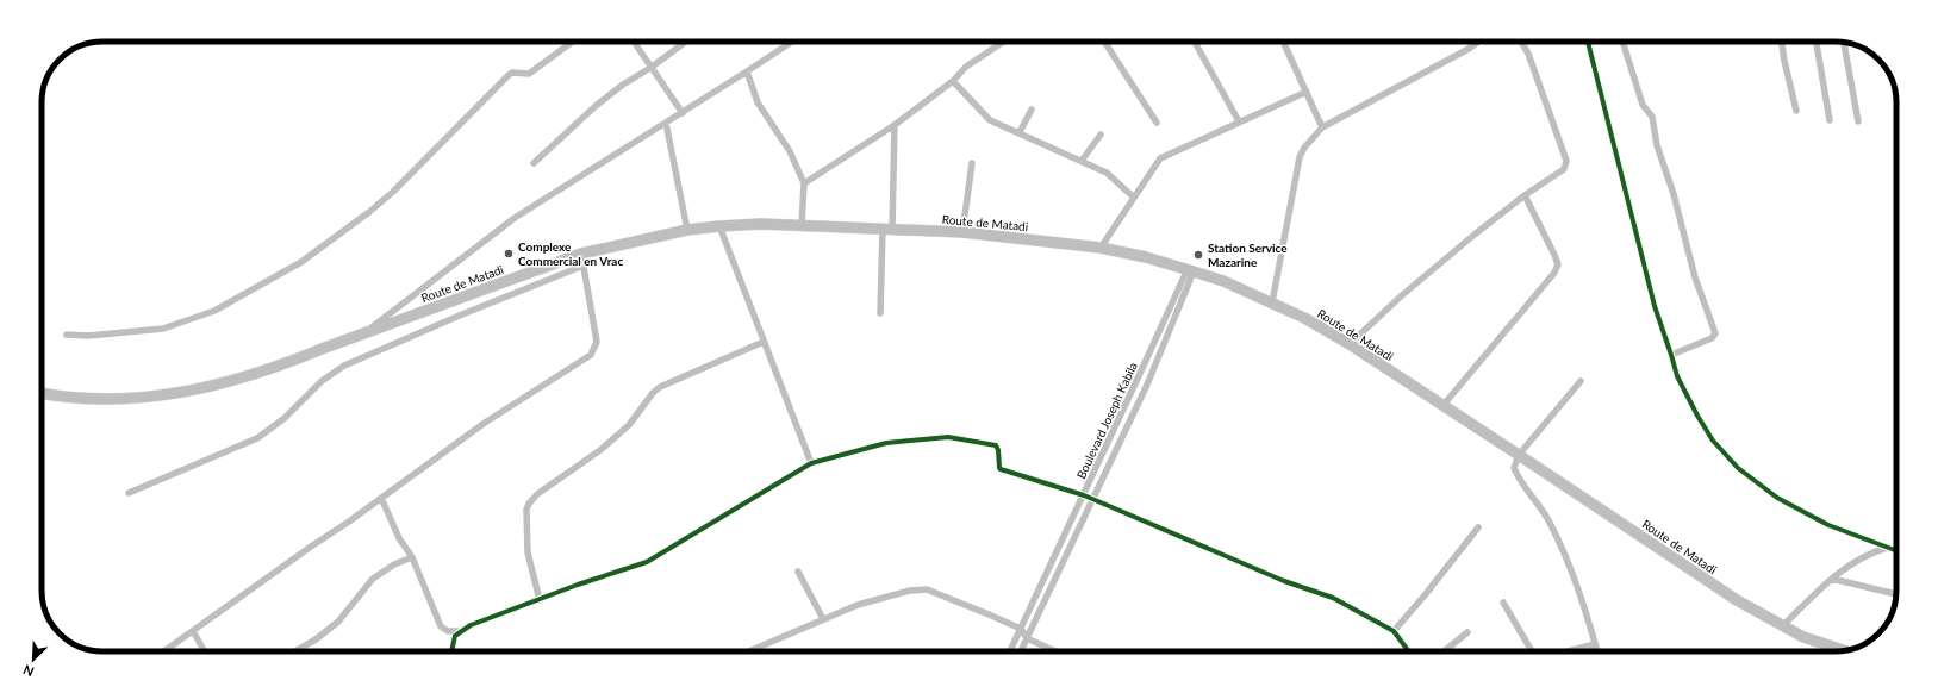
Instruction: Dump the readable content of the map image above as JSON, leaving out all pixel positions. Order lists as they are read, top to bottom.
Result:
{
  "streets": {
    "highway": ["Route de Matadi"],
    "street": ["Boulevard Joseph Kabila"]
  },
  "crossings": [
    ["Route de Matadi", "Boulevard Joseph Kabila"]
  ],
  "places": ["Complexe Commercial en Vrac", "Station Service Mazarine"],
  "north": "bottom left"
}
